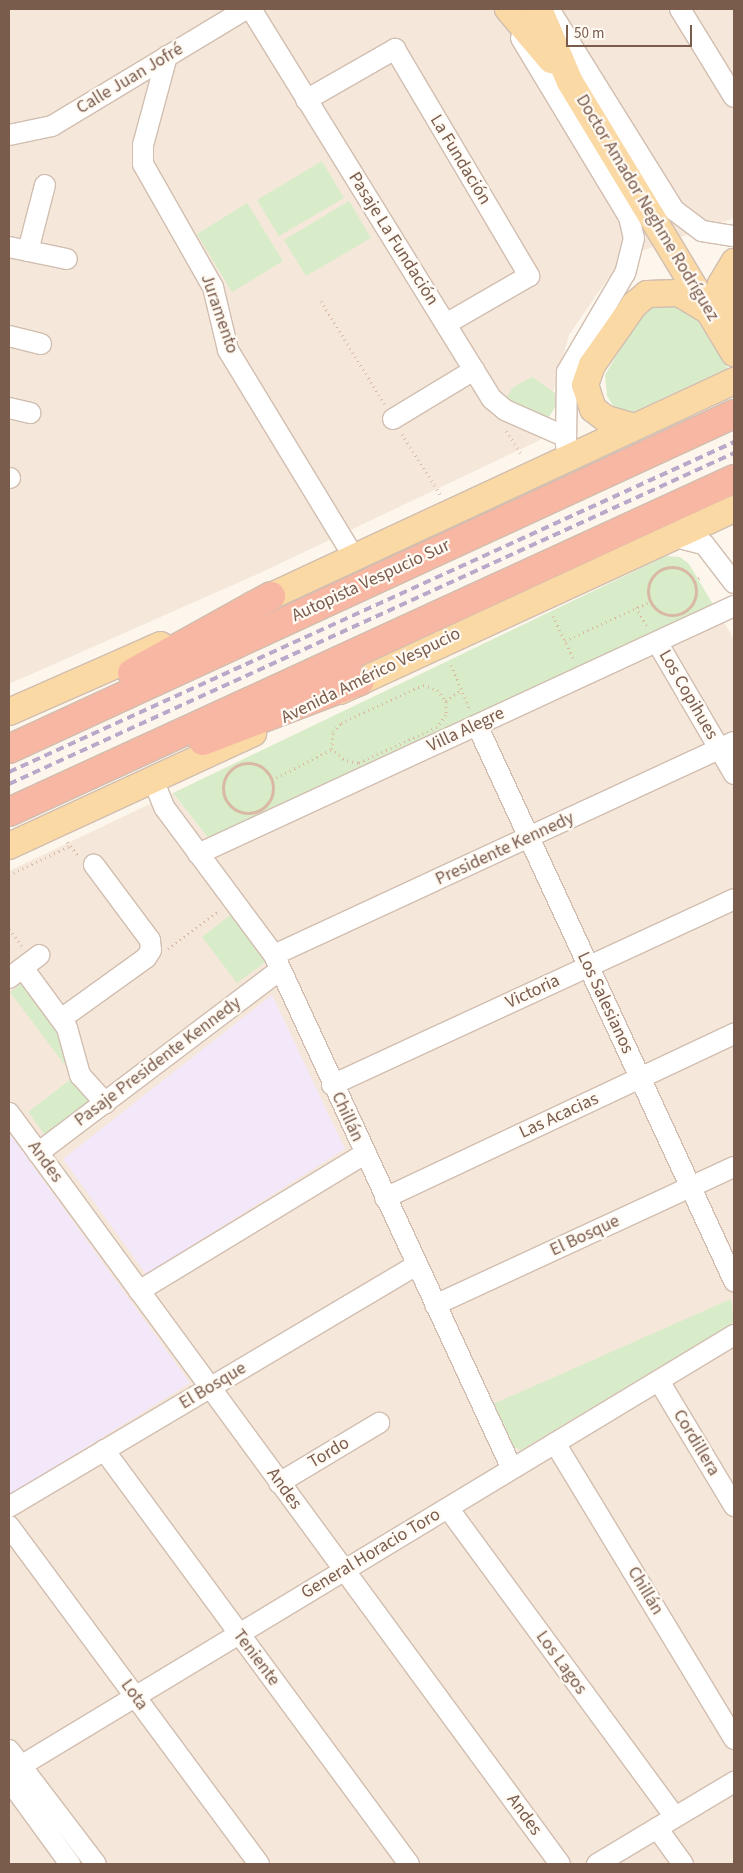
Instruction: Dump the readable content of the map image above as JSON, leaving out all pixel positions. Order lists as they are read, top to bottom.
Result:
{
  "streets": {
    "highway": ["Autopista Vespucio Sur"],
    "main road": ["Doctor Amador Neghme Rodríguez", "Avenida Américo Vespucio"],
    "street": [
      "Calle Juan Jofré",
      "La Fundación",
      "Pasaje La Fundación",
      "Juramento",
      "Los Copihues",
      "Villa Alegre",
      "Presidente Kennedy",
      "Victoria",
      "Los Salesianos",
      "Pasaje Presidente Kennedy",
      "Las Acacias",
      "Chillán",
      "Andes",
      "El Bosque",
      "Cordillera",
      "Tordo",
      "General Horacio Toro",
      "Teniente",
      "Los Lagos",
      "Lota"
    ]
  },
  "crossings": [
    ["Calle Juan Jofré", "Pasaje La Fundación"],
    ["Calle Juan Jofré", "Juramento"],
    ["La Fundación", "Pasaje La Fundación"],
    ["Doctor Amador Neghme Rodríguez", "Pasaje La Fundación"],
    ["Avenida Américo Vespucio", "Chillán"],
    ["Los Copihues", "Villa Alegre"],
    ["Los Copihues", "Presidente Kennedy"],
    ["Villa Alegre", "Los Salesianos"],
    ["Villa Alegre", "Chillán"],
    ["Presidente Kennedy", "Los Salesianos"],
    ["Presidente Kennedy", "Pasaje Presidente Kennedy"],
    ["Presidente Kennedy", "Chillán"],
    ["Victoria", "Los Salesianos"],
    ["Victoria", "Chillán"],
    ["Los Salesianos", "Las Acacias"],
    ["Los Salesianos", "El Bosque"],
    ["Pasaje Presidente Kennedy", "Chillán"],
    ["Pasaje Presidente Kennedy", "Andes"],
    ["Las Acacias", "Chillán"],
    ["Chillán", "El Bosque"],
    ["Chillán", "General Horacio Toro"],
    ["Andes", "El Bosque"],
    ["Andes", "Tordo"],
    ["Andes", "General Horacio Toro"],
    ["El Bosque", "Teniente"],
    ["Cordillera", "General Horacio Toro"],
    ["General Horacio Toro", "Teniente"],
    ["General Horacio Toro", "Los Lagos"],
    ["General Horacio Toro", "Lota"]
  ],
  "scale_bar": "50 m"
}
